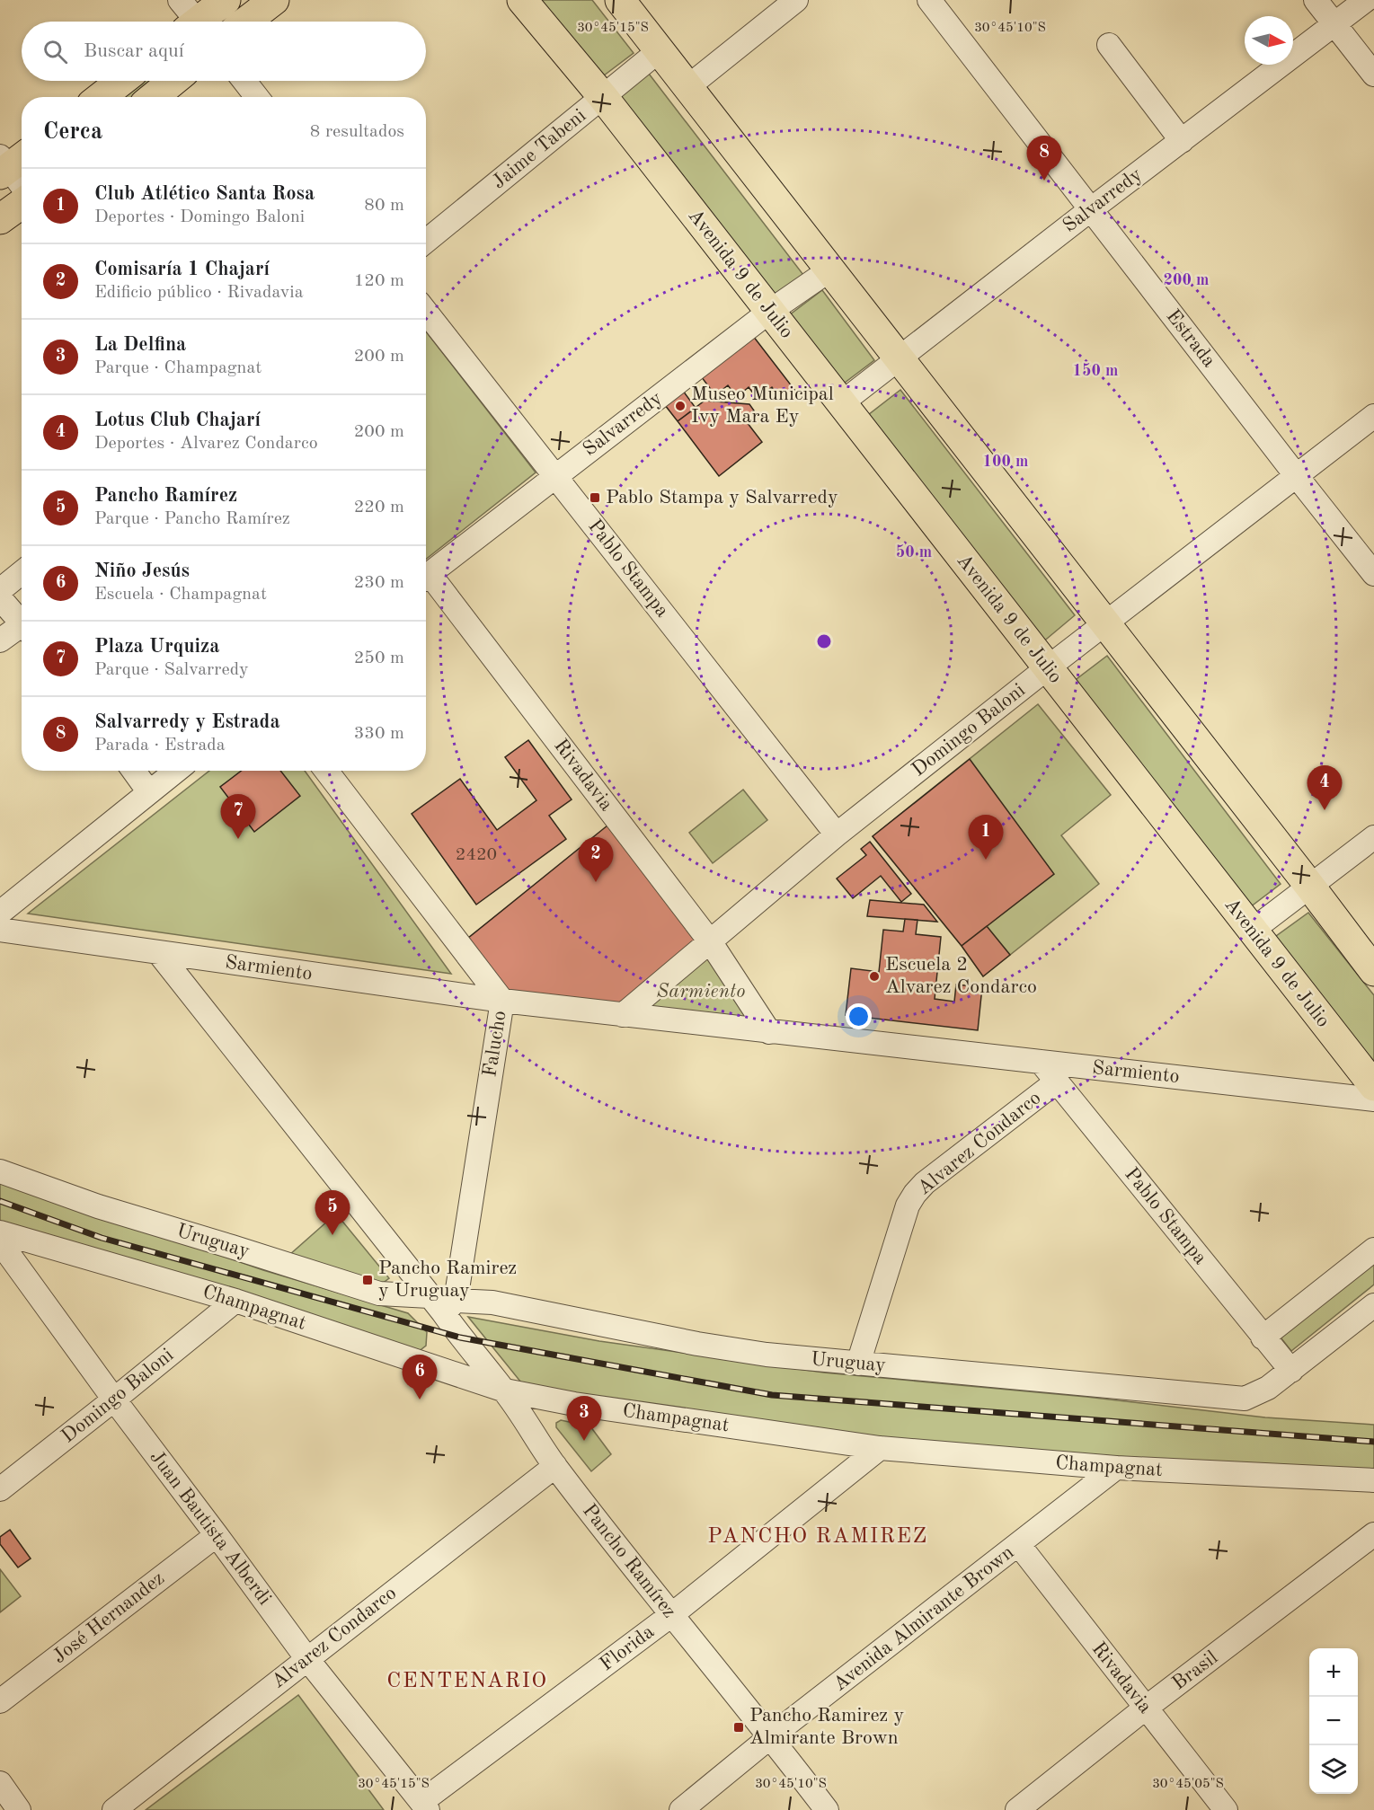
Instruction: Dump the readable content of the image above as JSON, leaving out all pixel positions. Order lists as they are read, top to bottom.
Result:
{
  "streets": {
    "main road": ["Avenida 9 de Julio"],
    "street": [
      "Jaime Tabeni",
      "Salvarredy",
      "Estrada",
      "Pablo Stampa",
      "Domingo Baloni",
      "Rivadavia",
      "Sarmiento",
      "Falucho",
      "Alvarez Condarco",
      "Uruguay",
      "Champagnat",
      "Juan Bautista Alberdi",
      "Pancho Ramírez",
      "José Hernandez",
      "Avenida Almirante Brown",
      "Florida",
      "Brasil"
    ]
  },
  "crossings": [
    ["Jaime Tabeni", "Avenida 9 de Julio"],
    ["Salvarredy", "Avenida 9 de Julio"],
    ["Salvarredy", "Estrada"],
    ["Salvarredy", "Pablo Stampa"],
    ["Avenida 9 de Julio", "Domingo Baloni"],
    ["Estrada", "Domingo Baloni"],
    ["Pablo Stampa", "Domingo Baloni"],
    ["Pablo Stampa", "Sarmiento"],
    ["Pablo Stampa", "Alvarez Condarco"],
    ["Pablo Stampa", "Uruguay"],
    ["Domingo Baloni", "Rivadavia"],
    ["Domingo Baloni", "Sarmiento"],
    ["Domingo Baloni", "Champagnat"],
    ["Domingo Baloni", "Juan Bautista Alberdi"],
    ["Rivadavia", "Sarmiento"],
    ["Rivadavia", "Avenida Almirante Brown"],
    ["Rivadavia", "Brasil"],
    ["Sarmiento", "Falucho"],
    ["Sarmiento", "Pancho Ramírez"],
    ["Falucho", "Uruguay"],
    ["Falucho", "Pancho Ramírez"],
    ["Alvarez Condarco", "Uruguay"],
    ["Alvarez Condarco", "Juan Bautista Alberdi"],
    ["Alvarez Condarco", "Pancho Ramírez"],
    ["Uruguay", "Pancho Ramírez"],
    ["Champagnat", "Pancho Ramírez"],
    ["Champagnat", "Avenida Almirante Brown"],
    ["Champagnat", "Florida"],
    ["Juan Bautista Alberdi", "José Hernandez"],
    ["Juan Bautista Alberdi", "Florida"],
    ["Pancho Ramírez", "Avenida Almirante Brown"],
    ["Pancho Ramírez", "Florida"]
  ],
  "districts": ["PANCHO RAMIREZ", "CENTENARIO"],
  "parks": ["Sarmiento"],
  "places": {
    "other": ["Museo Municipal Ivy Mara Ey", "Escuela 2 Alvarez Condarco"],
    "transit": ["Pablo Stampa y Salvarredy", "Pancho Ramirez y Uruguay", "Pancho Ramirez y Almirante Brown"]
  },
  "house_numbers": ["2420"],
  "north": "right",
  "page": {
    "search": "Buscar aquí",
    "heading": ["Cerca", "8 resultados"],
    "pins": [
      "8",
      "4",
      "7",
      "1",
      "2",
      "5",
      "6",
      "3"
    ],
    "list": [
      {
        "mark": "1",
        "name": "Club Atlético Santa Rosa",
        "note": "Deportes · Domingo Baloni",
        "value": "80 m"
      },
      {
        "mark": "2",
        "name": "Comisaría 1 Chajarí",
        "note": "Edificio público · Rivadavia",
        "value": "120 m"
      },
      {
        "mark": "3",
        "name": "La Delfina",
        "note": "Parque · Champagnat",
        "value": "200 m"
      },
      {
        "mark": "4",
        "name": "Lotus Club Chajarí",
        "note": "Deportes · Alvarez Condarco",
        "value": "200 m"
      },
      {
        "mark": "5",
        "name": "Pancho Ramírez",
        "note": "Parque · Pancho Ramírez",
        "value": "220 m"
      },
      {
        "mark": "6",
        "name": "Niño Jesús",
        "note": "Escuela · Champagnat",
        "value": "230 m"
      },
      {
        "mark": "7",
        "name": "Plaza Urquiza",
        "note": "Parque · Salvarredy",
        "value": "250 m"
      },
      {
        "mark": "8",
        "name": "Salvarredy y Estrada",
        "note": "Parada · Estrada",
        "value": "330 m"
      }
    ],
    "map_buttons": ["+", "−"]
  },
  "coordinates": ["30°45'15\"S", "30°45'10\"S", "30°45'05\"S"],
  "rings": [
    "200 m",
    "150 m",
    "100 m",
    "50 m"
  ]
}
